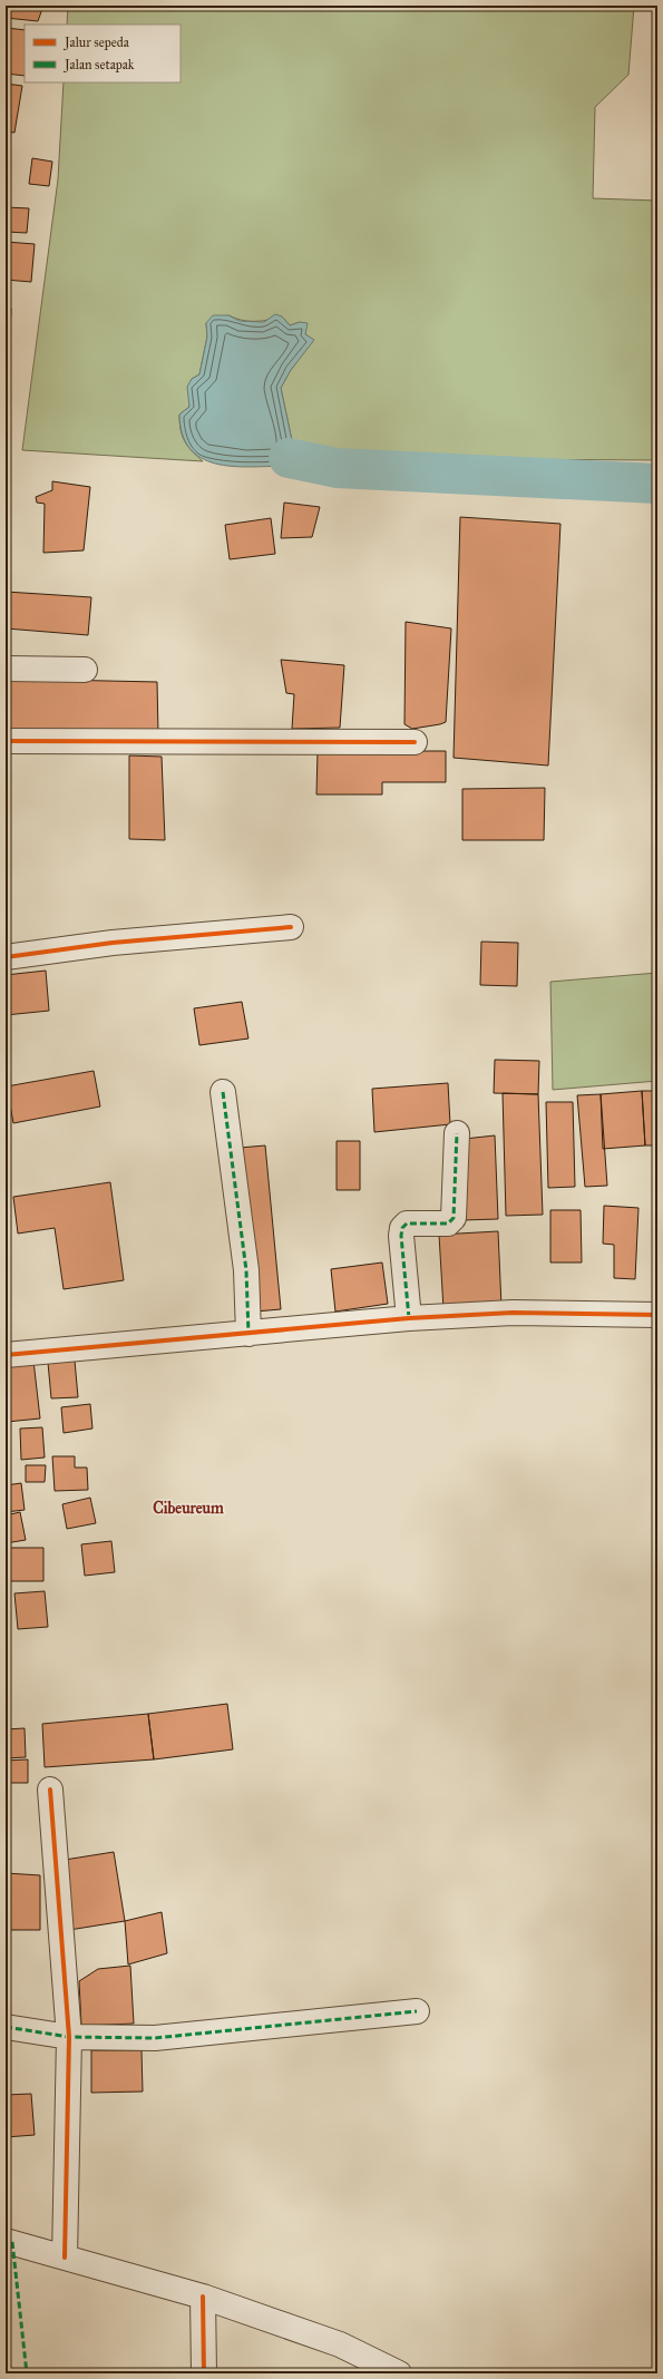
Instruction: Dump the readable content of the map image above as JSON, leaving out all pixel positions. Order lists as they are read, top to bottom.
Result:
{
  "districts": ["Cibeureum"],
  "legend": ["Jalur sepeda", "Jalan setapak"]
}
